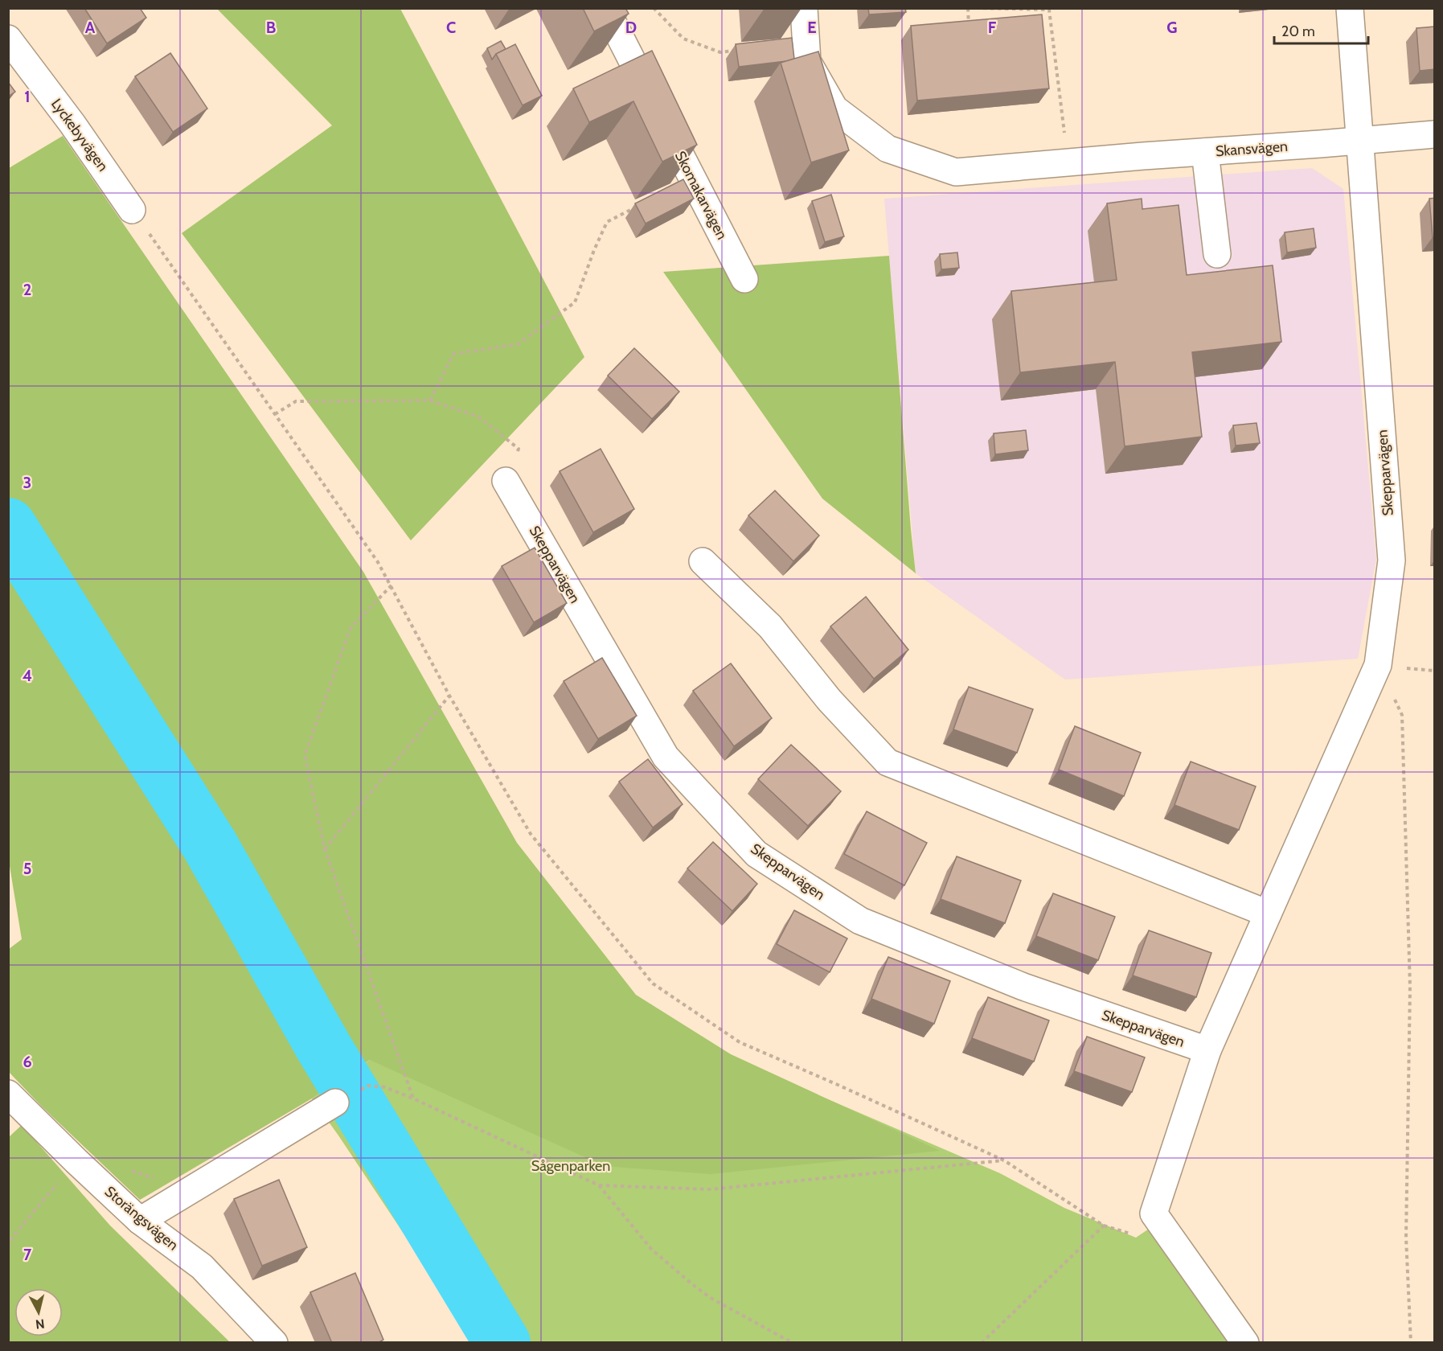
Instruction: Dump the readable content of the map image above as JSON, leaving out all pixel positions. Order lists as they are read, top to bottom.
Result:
{
  "streets": {
    "street": [
      "Lyckebyvägen",
      "Skansvägen",
      "Skomakarvägen",
      "Skepparvägen",
      "Storängsvägen"
    ]
  },
  "crossings": [
    ["Skansvägen", "Skepparvägen"]
  ],
  "parks": ["Sågenparken"],
  "scale_bar": "20 m",
  "north": "bottom",
  "grid": {
    "columns": [
      "A",
      "B",
      "C",
      "D",
      "E",
      "F",
      "G"
    ],
    "rows": [
      "1",
      "2",
      "3",
      "4",
      "5",
      "6",
      "7"
    ]
  }
}
